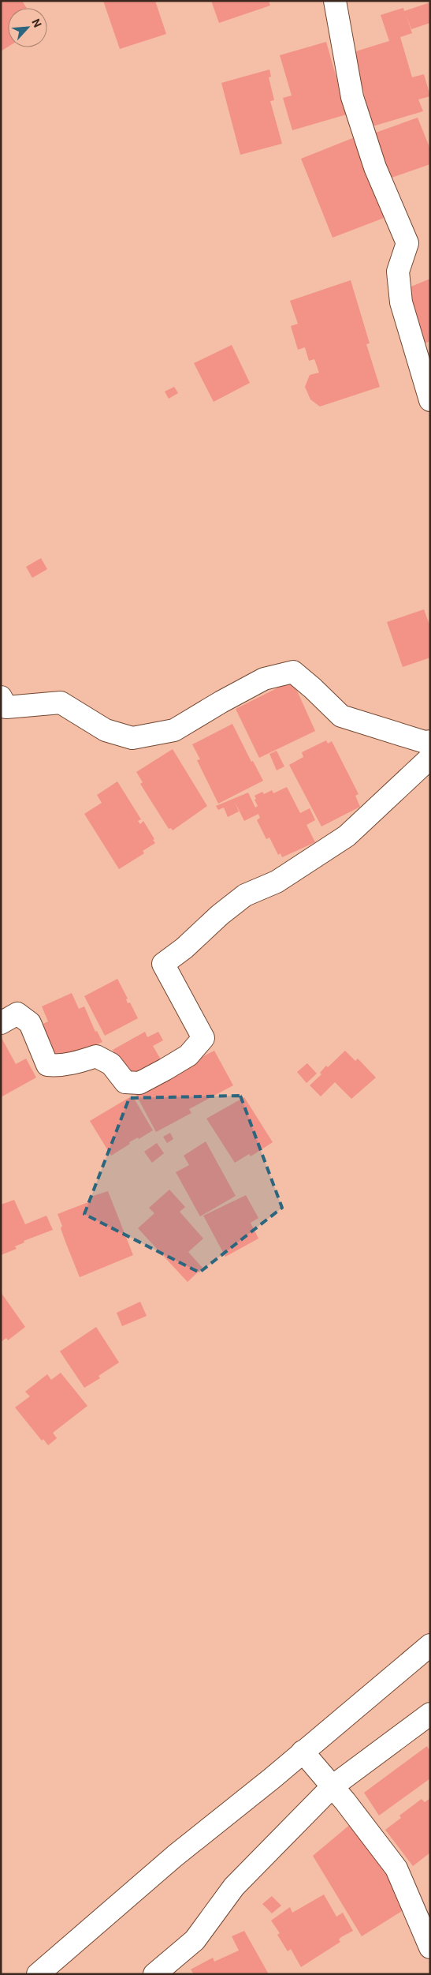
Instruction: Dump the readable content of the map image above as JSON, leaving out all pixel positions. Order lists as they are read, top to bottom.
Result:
{
  "north": "top right"
}
